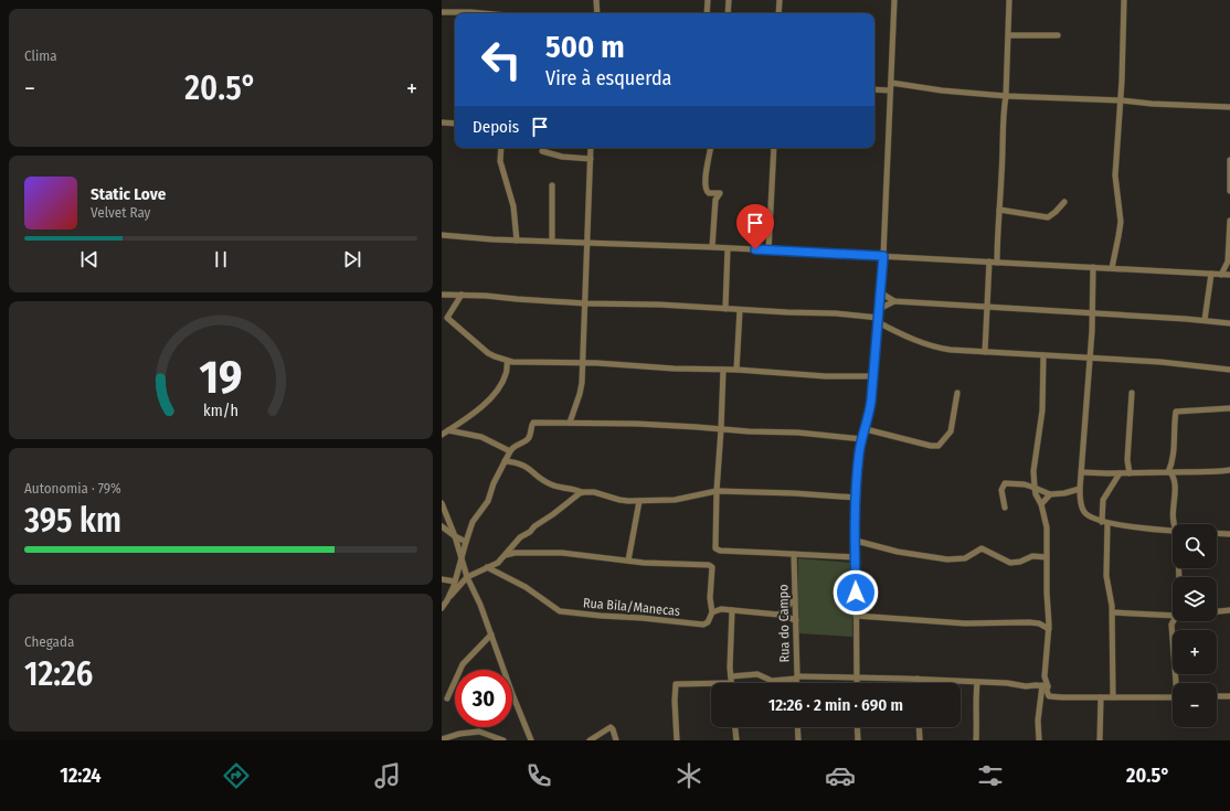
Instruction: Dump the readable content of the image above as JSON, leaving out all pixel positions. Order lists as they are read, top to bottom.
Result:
{
  "streets": {
    "street": ["Rua Bila/Manecas", "Rua do Campo"]
  },
  "page": {
    "tile": [
      "Clima",
      ["Autonomia · 79%", "395 km"],
      ["Chegada", "12:26"]
    ],
    "turn": ["500 m", "Vire à esquerda"],
    "heat": ["−", "20.5°", "+"],
    "then": "Depois",
    "song": ["Static Love", "Velvet Ray"],
    "map_buttons": ["+", "−"],
    "limit": "30",
    "trip": "12:26 · 2 min · 690 m",
    "tabs": ["12:24", "20.5°"],
    "gauge": ["19", "km/h"]
  }
}
